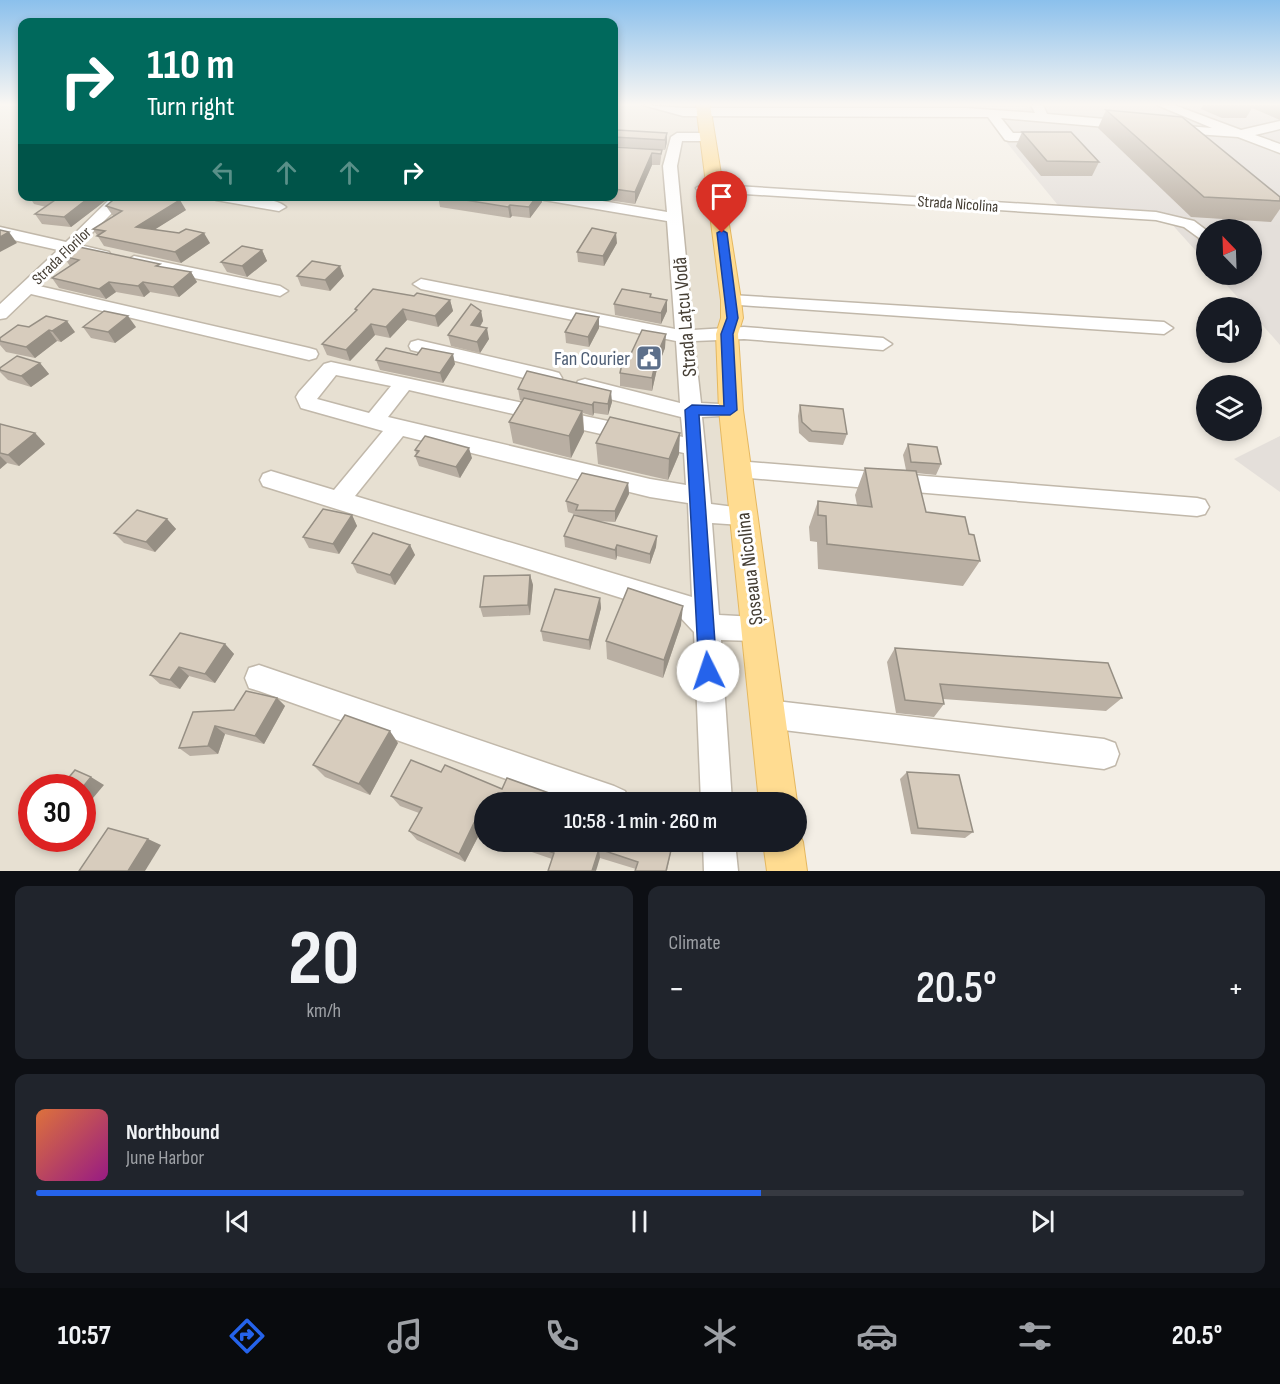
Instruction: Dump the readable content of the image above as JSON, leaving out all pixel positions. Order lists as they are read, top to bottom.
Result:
{
  "streets": {
    "main road": ["Șoseaua Nicolina"],
    "street": ["Strada Nicolina", "Strada Florilor", "Strada Lațcu Vodă"]
  },
  "crossings": [
    ["Strada Nicolina", "Șoseaua Nicolina"]
  ],
  "places": {
    "public building": ["Fan Courier"]
  },
  "north": "top left",
  "page": {
    "turn": ["110 m", "Turn right"],
    "limit": "30",
    "trip": "10:58 · 1 min · 260 m",
    "tile": [
      ["20", "km/h"],
      "Climate"
    ],
    "heat": ["−", "20.5°", "+"],
    "song": ["Northbound", "June Harbor"],
    "tabs": ["10:57", "20.5°"]
  }
}
